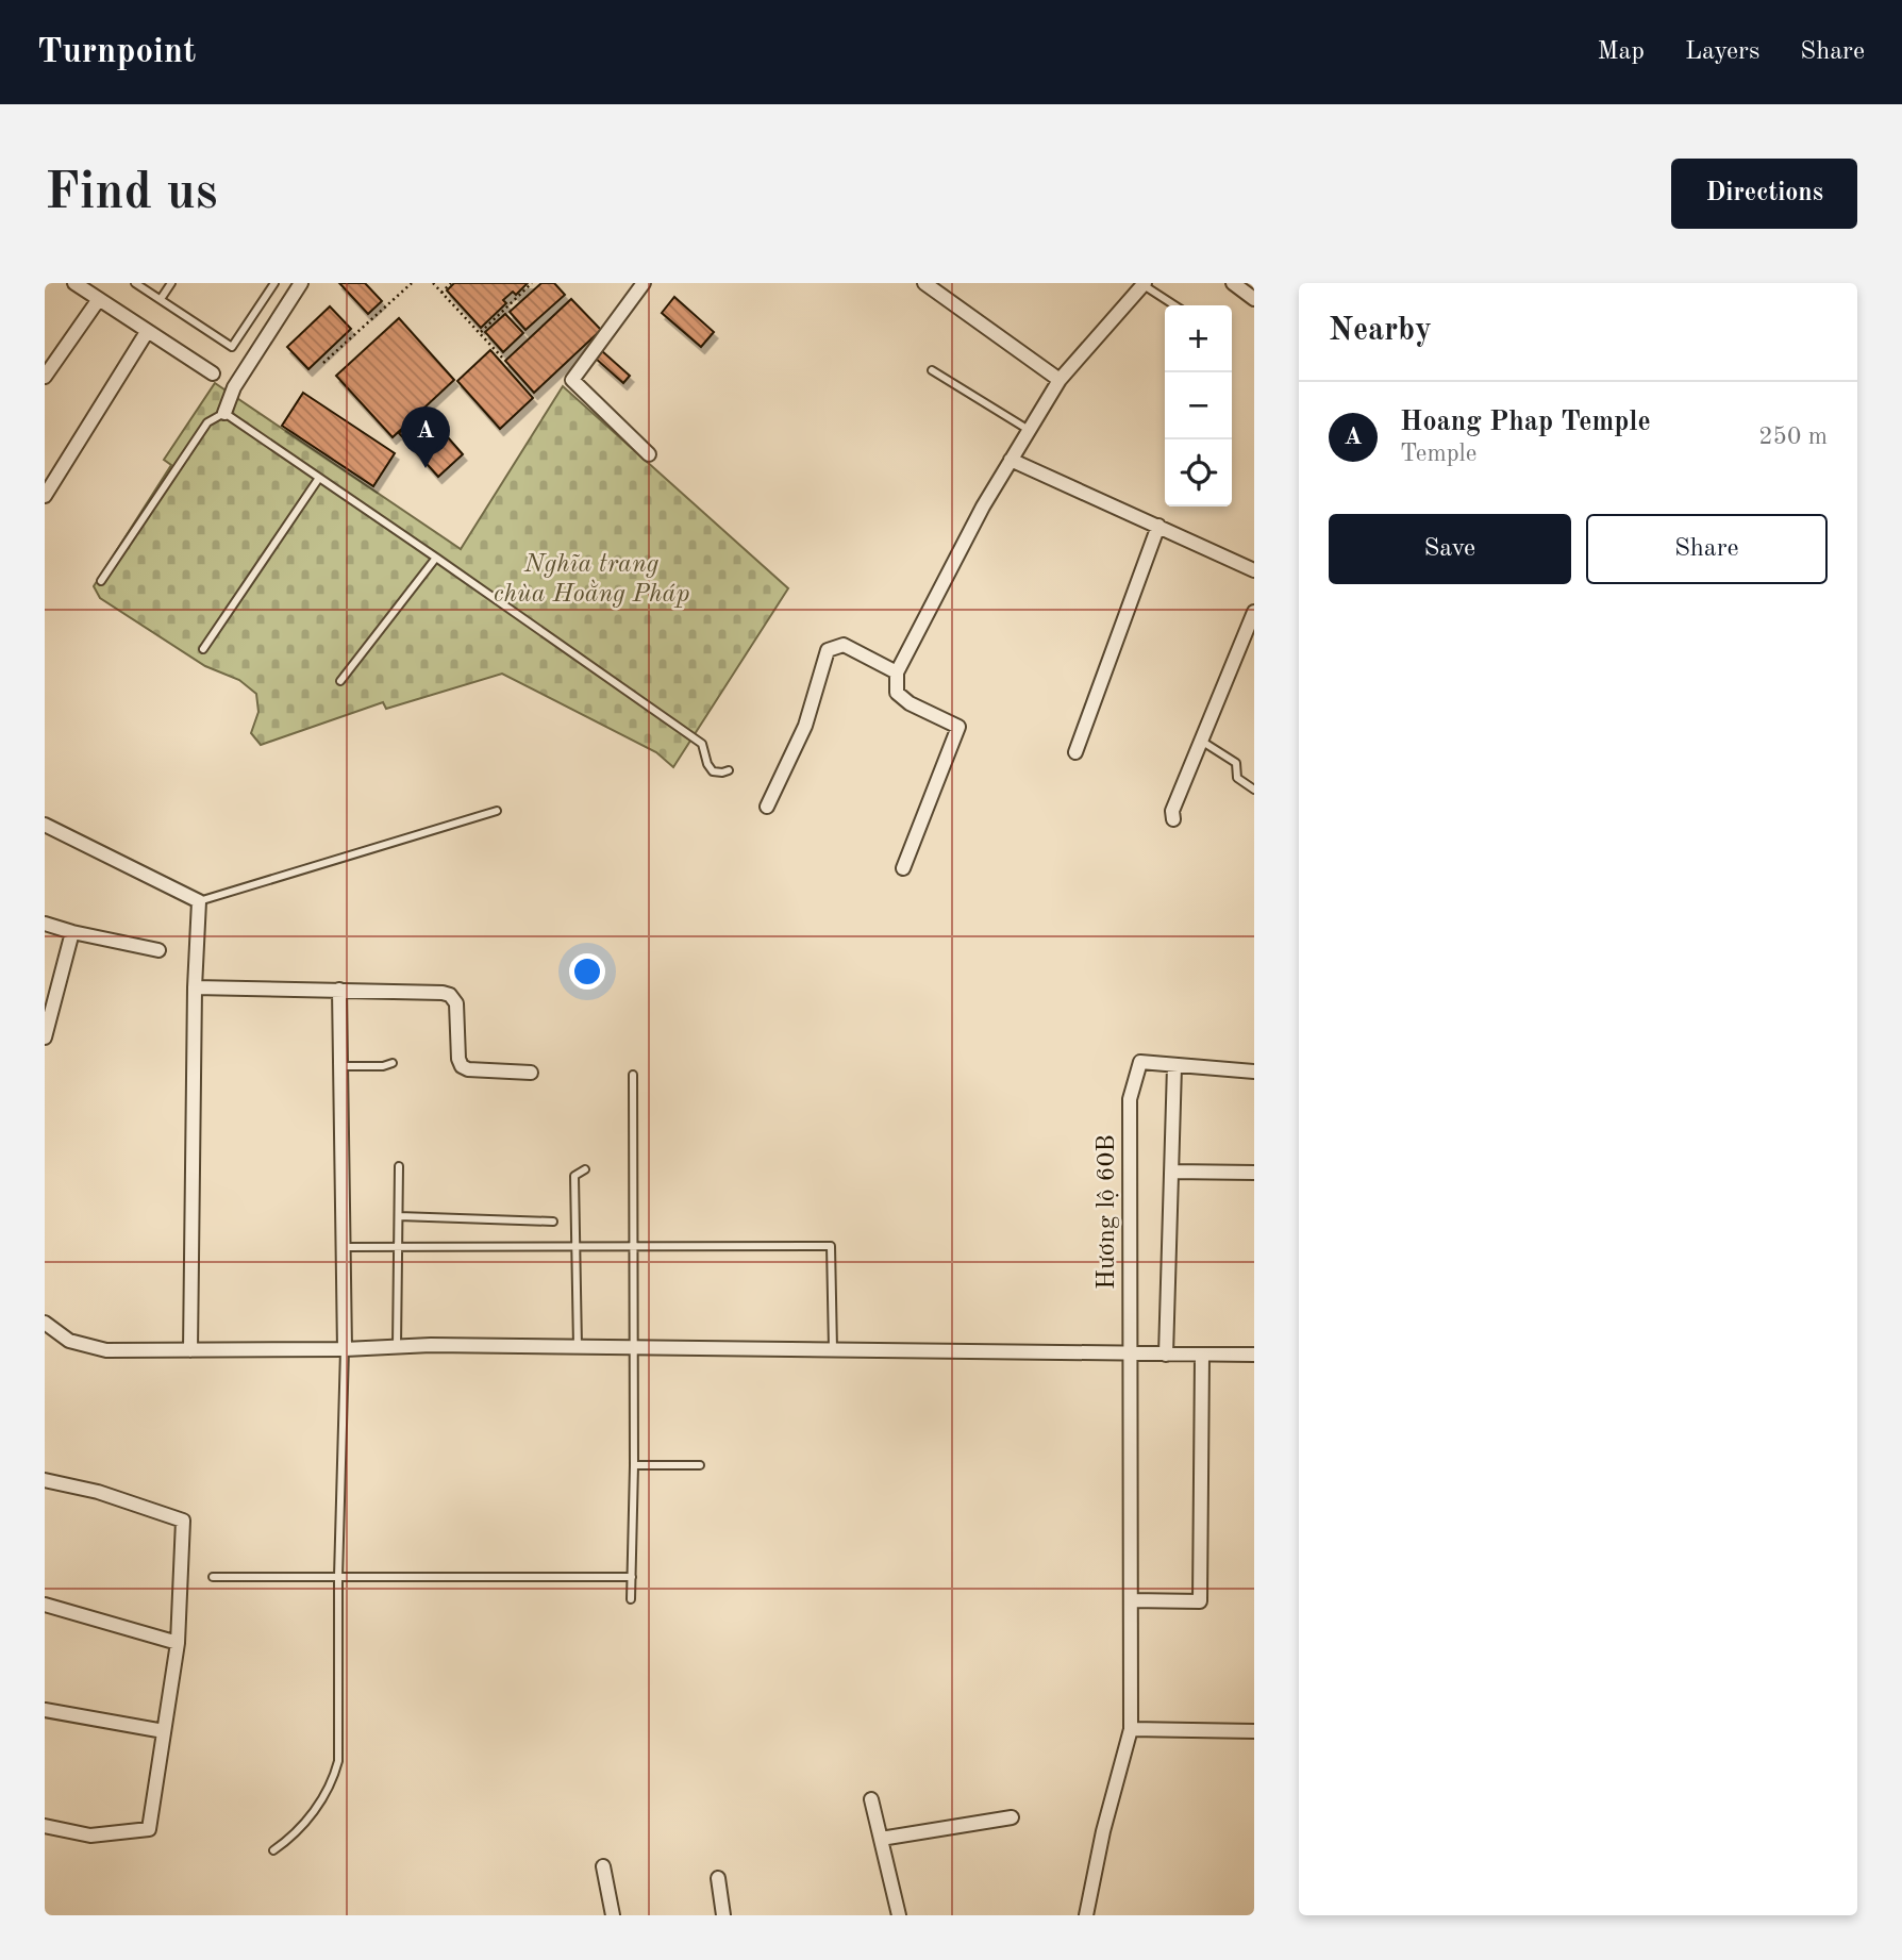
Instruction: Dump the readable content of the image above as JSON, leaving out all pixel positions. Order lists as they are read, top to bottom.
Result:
{
  "streets": {
    "street": ["Hương lộ 60B"]
  },
  "parks": ["Nghĩa trang chùa Hoằng Pháp"],
  "page": {
    "header": "Turnpoint",
    "nav": ["Map", "Layers", "Share"],
    "buttons": [
      "Directions",
      ["Save", "Share"]
    ],
    "title": "Find us",
    "heading": "Nearby",
    "map_buttons": ["+", "−"],
    "list": [
      {
        "mark": "A",
        "name": "Hoang Phap Temple",
        "note": "Temple",
        "value": "250 m"
      }
    ],
    "pins": "A"
  }
}
